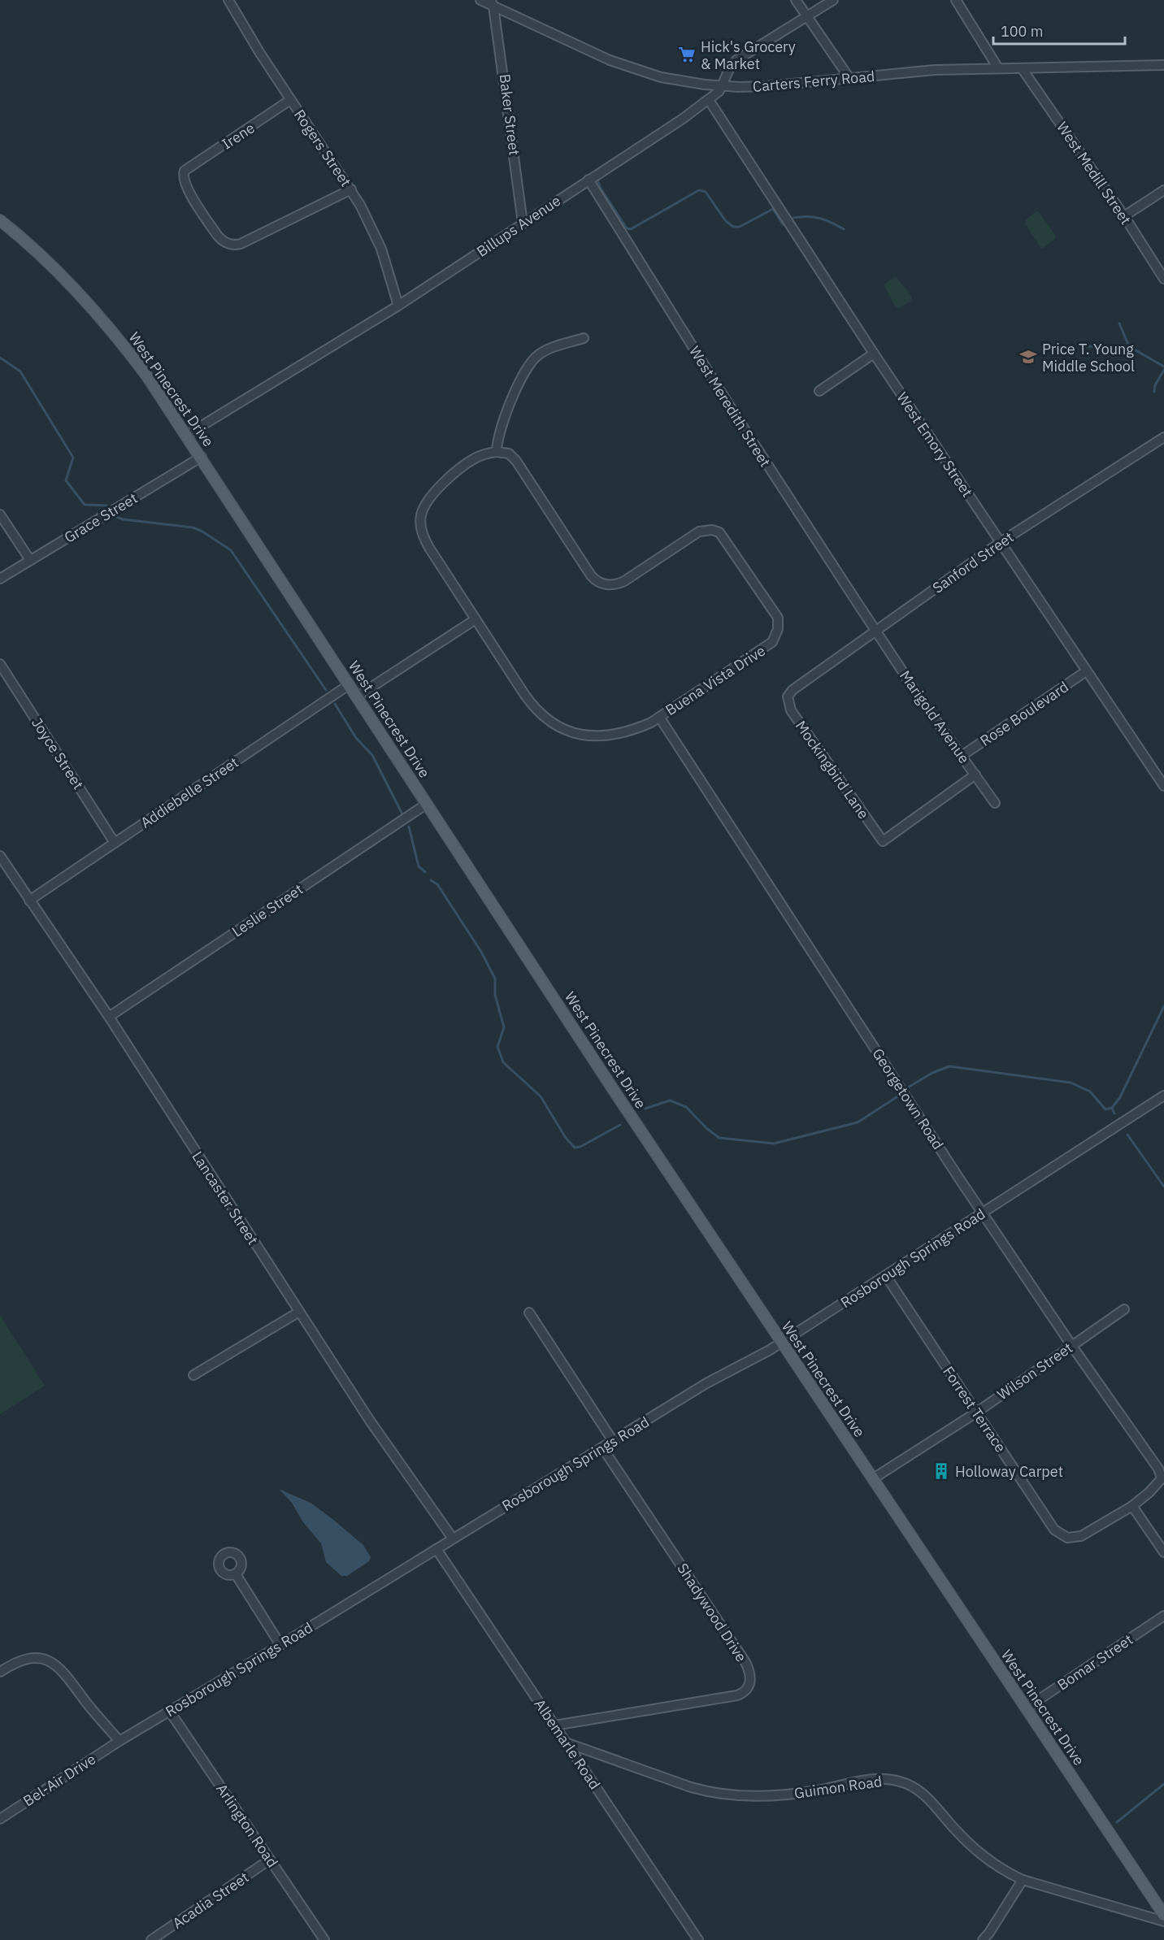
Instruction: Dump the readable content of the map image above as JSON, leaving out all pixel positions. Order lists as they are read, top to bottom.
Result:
{
  "streets": {
    "main road": ["West Pinecrest Drive"],
    "street": [
      "Carters Ferry Road",
      "Baker Street",
      "Irene",
      "Rogers Street",
      "West Medill Street",
      "Billups Avenue",
      "West Meredith Street",
      "West Emory Street",
      "Grace Street",
      "Sanford Street",
      "Buena Vista Drive",
      "Rose Boulevard",
      "Marigold Avenue",
      "Joyce Street",
      "Mockingbird Lane",
      "Addiebelle Street",
      "Leslie Street",
      "Georgetown Road",
      "Lancaster Street",
      "Rosborough Springs Road",
      "Wilson Street",
      "Forrest Terrace",
      "Shadywood Drive",
      "Bomar Street",
      "Albemarle Road",
      "Bel-Air Drive",
      "Guimon Road",
      "Arlington Road",
      "Acadia Street"
    ]
  },
  "crossings": [
    ["Carters Ferry Road", "Baker Street"],
    ["Carters Ferry Road", "West Medill Street"],
    ["Carters Ferry Road", "Billups Avenue"],
    ["Baker Street", "Billups Avenue"],
    ["Irene", "Rogers Street"],
    ["Rogers Street", "Billups Avenue"],
    ["Billups Avenue", "West Pinecrest Drive"],
    ["Billups Avenue", "West Meredith Street"],
    ["Billups Avenue", "West Emory Street"],
    ["West Pinecrest Drive", "Grace Street"],
    ["West Pinecrest Drive", "Addiebelle Street"],
    ["West Pinecrest Drive", "Leslie Street"],
    ["West Pinecrest Drive", "Rosborough Springs Road"],
    ["West Pinecrest Drive", "Wilson Street"],
    ["West Pinecrest Drive", "Bomar Street"],
    ["West Meredith Street", "Sanford Street"],
    ["West Meredith Street", "Marigold Avenue"],
    ["West Emory Street", "Sanford Street"],
    ["West Emory Street", "Rose Boulevard"],
    ["Sanford Street", "Marigold Avenue"],
    ["Sanford Street", "Mockingbird Lane"],
    ["Buena Vista Drive", "Georgetown Road"],
    ["Rose Boulevard", "Marigold Avenue"],
    ["Marigold Avenue", "Mockingbird Lane"],
    ["Joyce Street", "Addiebelle Street"],
    ["Addiebelle Street", "Lancaster Street"],
    ["Leslie Street", "Lancaster Street"],
    ["Georgetown Road", "Rosborough Springs Road"],
    ["Georgetown Road", "Wilson Street"],
    ["Lancaster Street", "Rosborough Springs Road"],
    ["Rosborough Springs Road", "Forrest Terrace"],
    ["Rosborough Springs Road", "Shadywood Drive"],
    ["Rosborough Springs Road", "Albemarle Road"],
    ["Rosborough Springs Road", "Bel-Air Drive"],
    ["Rosborough Springs Road", "Arlington Road"],
    ["Wilson Street", "Forrest Terrace"],
    ["Shadywood Drive", "Albemarle Road"],
    ["Albemarle Road", "Guimon Road"],
    ["Arlington Road", "Acadia Street"]
  ],
  "places": {
    "supermarket": ["Hick's Grocery & Market"],
    "school or university": ["Price T. Young Middle School"],
    "building": ["Holloway Carpet"]
  },
  "scale_bar": "100 m"
}
